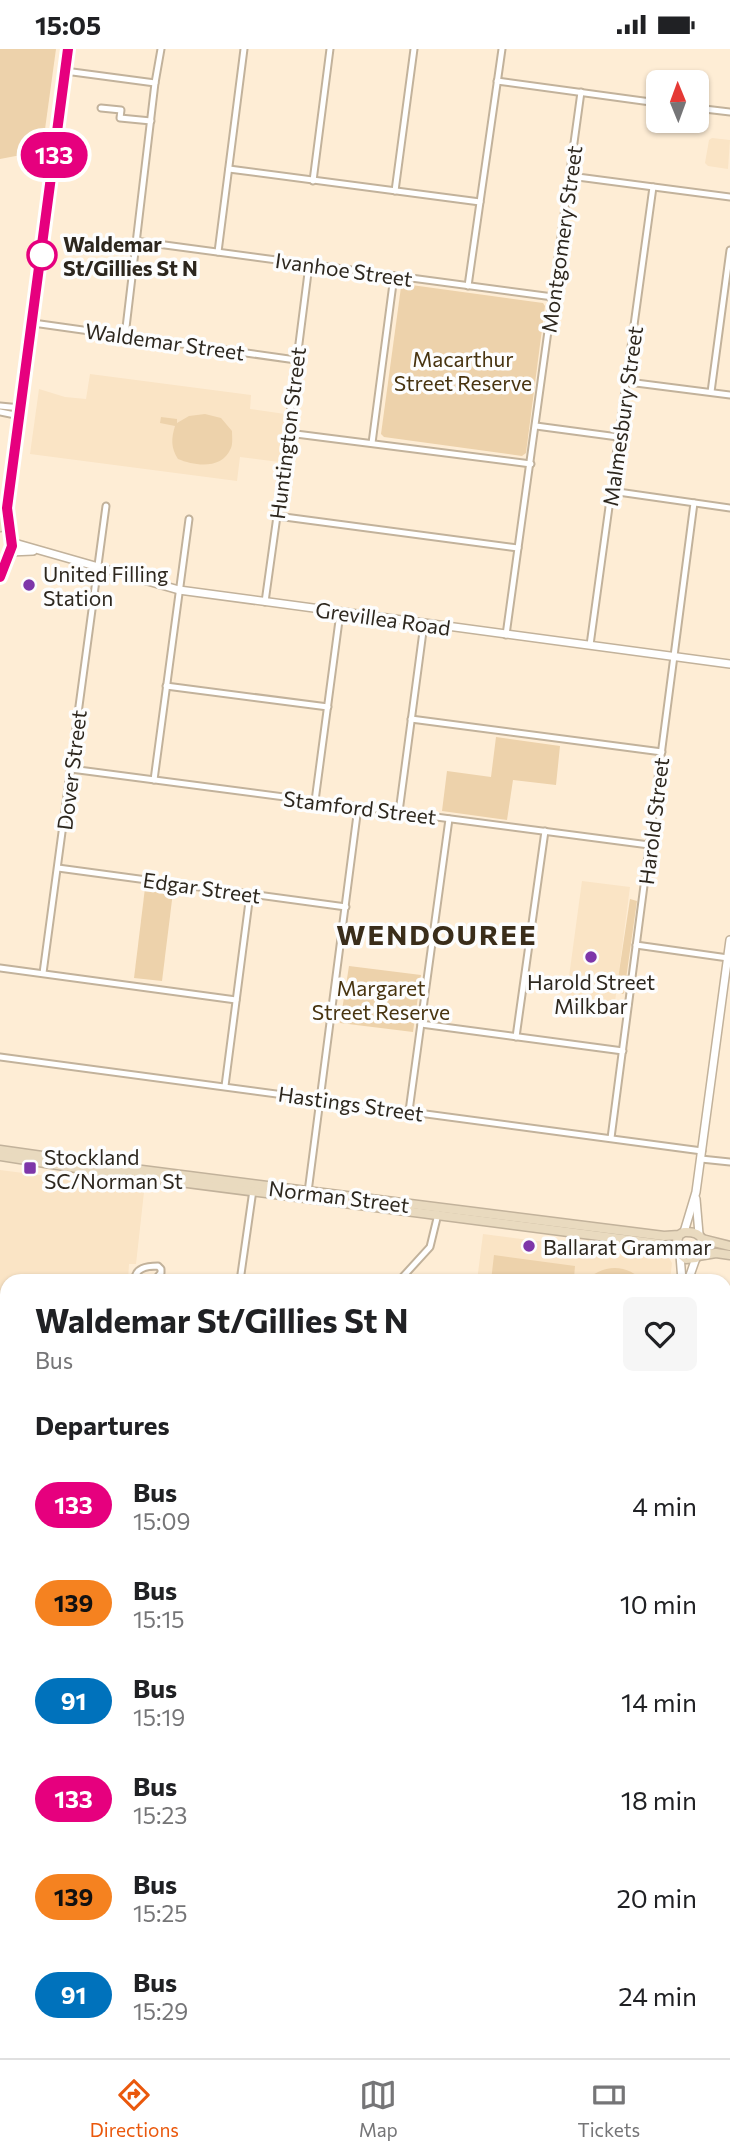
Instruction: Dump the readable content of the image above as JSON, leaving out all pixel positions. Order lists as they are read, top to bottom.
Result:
{
  "streets": {
    "main road": ["Norman Street"],
    "street": [
      "Montgomery Street",
      "Ivanhoe Street",
      "Waldemar Street",
      "Malmesbury Street",
      "Huntington Street",
      "Grevillea Road",
      "Dover Street",
      "Stamford Street",
      "Harold Street",
      "Edgar Street",
      "Hastings Street"
    ]
  },
  "crossings": [
    ["Montgomery Street", "Ivanhoe Street"],
    ["Montgomery Street", "Grevillea Road"],
    ["Ivanhoe Street", "Huntington Street"],
    ["Waldemar Street", "Huntington Street"],
    ["Malmesbury Street", "Grevillea Road"],
    ["Huntington Street", "Grevillea Road"],
    ["Grevillea Road", "Dover Street"],
    ["Grevillea Road", "Harold Street"],
    ["Dover Street", "Stamford Street"],
    ["Dover Street", "Edgar Street"],
    ["Stamford Street", "Harold Street"],
    ["Harold Street", "Hastings Street"]
  ],
  "districts": ["WENDOUREE"],
  "parks": ["Macarthur Street Reserve", "Margaret Street Reserve"],
  "places": {
    "other": [
      "Waldemar St/Gillies St N",
      "United Filling Station",
      "Harold Street Milkbar",
      "Ballarat Grammar"
    ],
    "transit": ["Stockland SC/Norman St"]
  },
  "lines": ["bus line 133"],
  "north": "top",
  "page": {
    "status": "15:05",
    "on_map": "133",
    "heading": [
      ["Waldemar St/Gillies St N", "Bus"],
      "Departures"
    ],
    "list": [
      {
        "mark": "133",
        "name": "Bus",
        "note": "15:09",
        "value": "4 min"
      },
      {
        "mark": "139",
        "name": "Bus",
        "note": "15:15",
        "value": "10 min"
      },
      {
        "mark": "91",
        "name": "Bus",
        "note": "15:19",
        "value": "14 min"
      },
      {
        "mark": "133",
        "name": "Bus",
        "note": "15:23",
        "value": "18 min"
      },
      {
        "mark": "139",
        "name": "Bus",
        "note": "15:25",
        "value": "20 min"
      },
      {
        "mark": "91",
        "name": "Bus",
        "note": "15:29",
        "value": "24 min"
      }
    ],
    "tabs": ["Directions", "Map", "Tickets"]
  }
}
